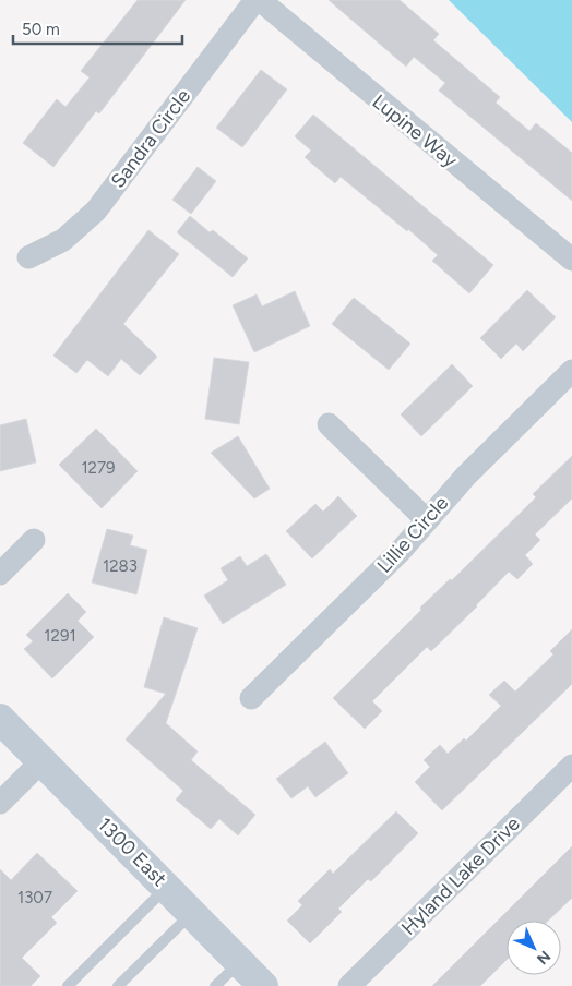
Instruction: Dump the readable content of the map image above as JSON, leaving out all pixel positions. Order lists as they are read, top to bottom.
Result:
{
  "streets": {
    "main road": ["1300 East"],
    "street": [
      "Lupine Way",
      "Sandra Circle",
      "Lillie Circle",
      "Hyland Lake Drive"
    ]
  },
  "house_numbers": [
    "1279",
    "1283",
    "1291",
    "1307"
  ],
  "scale_bar": "50 m",
  "north": "bottom right"
}
